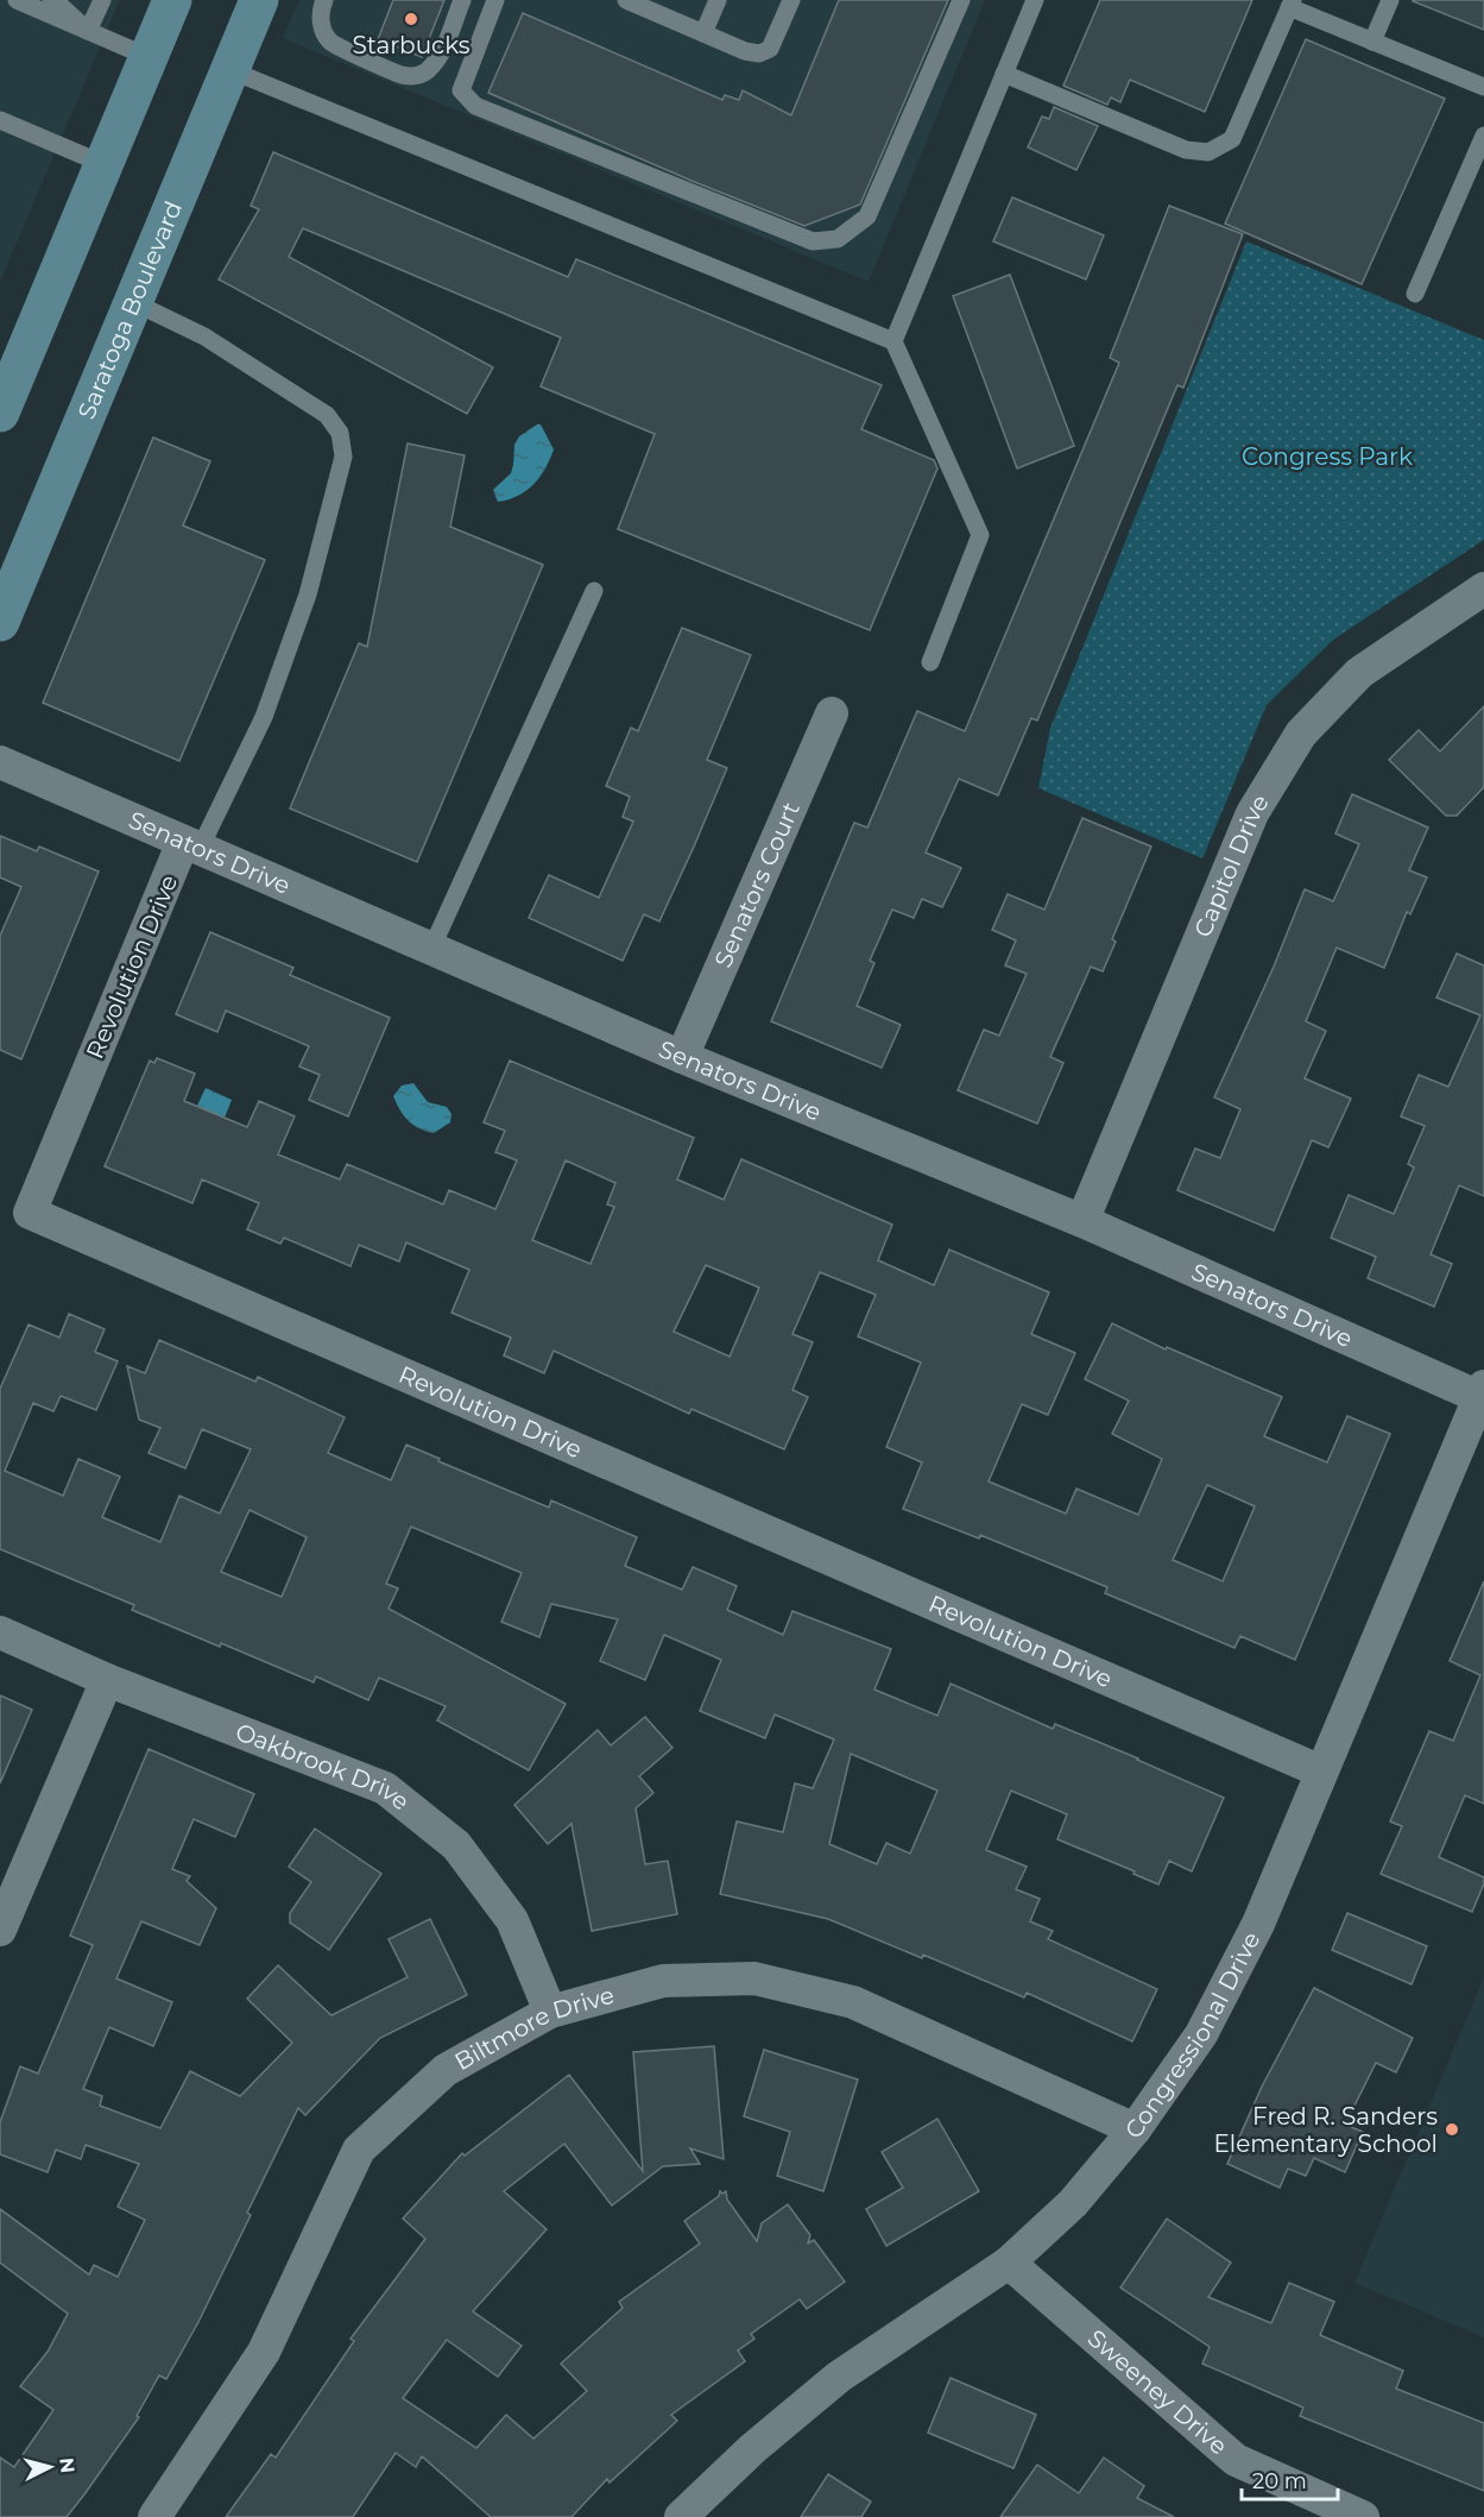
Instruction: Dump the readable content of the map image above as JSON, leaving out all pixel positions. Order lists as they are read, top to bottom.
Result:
{
  "streets": {
    "main road": ["Saratoga Boulevard"],
    "street": [
      "Senators Drive",
      "Capitol Drive",
      "Senators Court",
      "Revolution Drive",
      "Oakbrook Drive",
      "Biltmore Drive",
      "Congressional Drive",
      "Sweeney Drive"
    ]
  },
  "crossings": [
    ["Senators Drive", "Capitol Drive"],
    ["Senators Drive", "Senators Court"],
    ["Senators Drive", "Revolution Drive"],
    ["Senators Drive", "Congressional Drive"],
    ["Revolution Drive", "Congressional Drive"],
    ["Oakbrook Drive", "Biltmore Drive"],
    ["Biltmore Drive", "Congressional Drive"],
    ["Congressional Drive", "Sweeney Drive"]
  ],
  "parks": ["Congress Park"],
  "places": ["Starbucks", "Fred R. Sanders Elementary School"],
  "scale_bar": "20 m",
  "north": "right"
}
